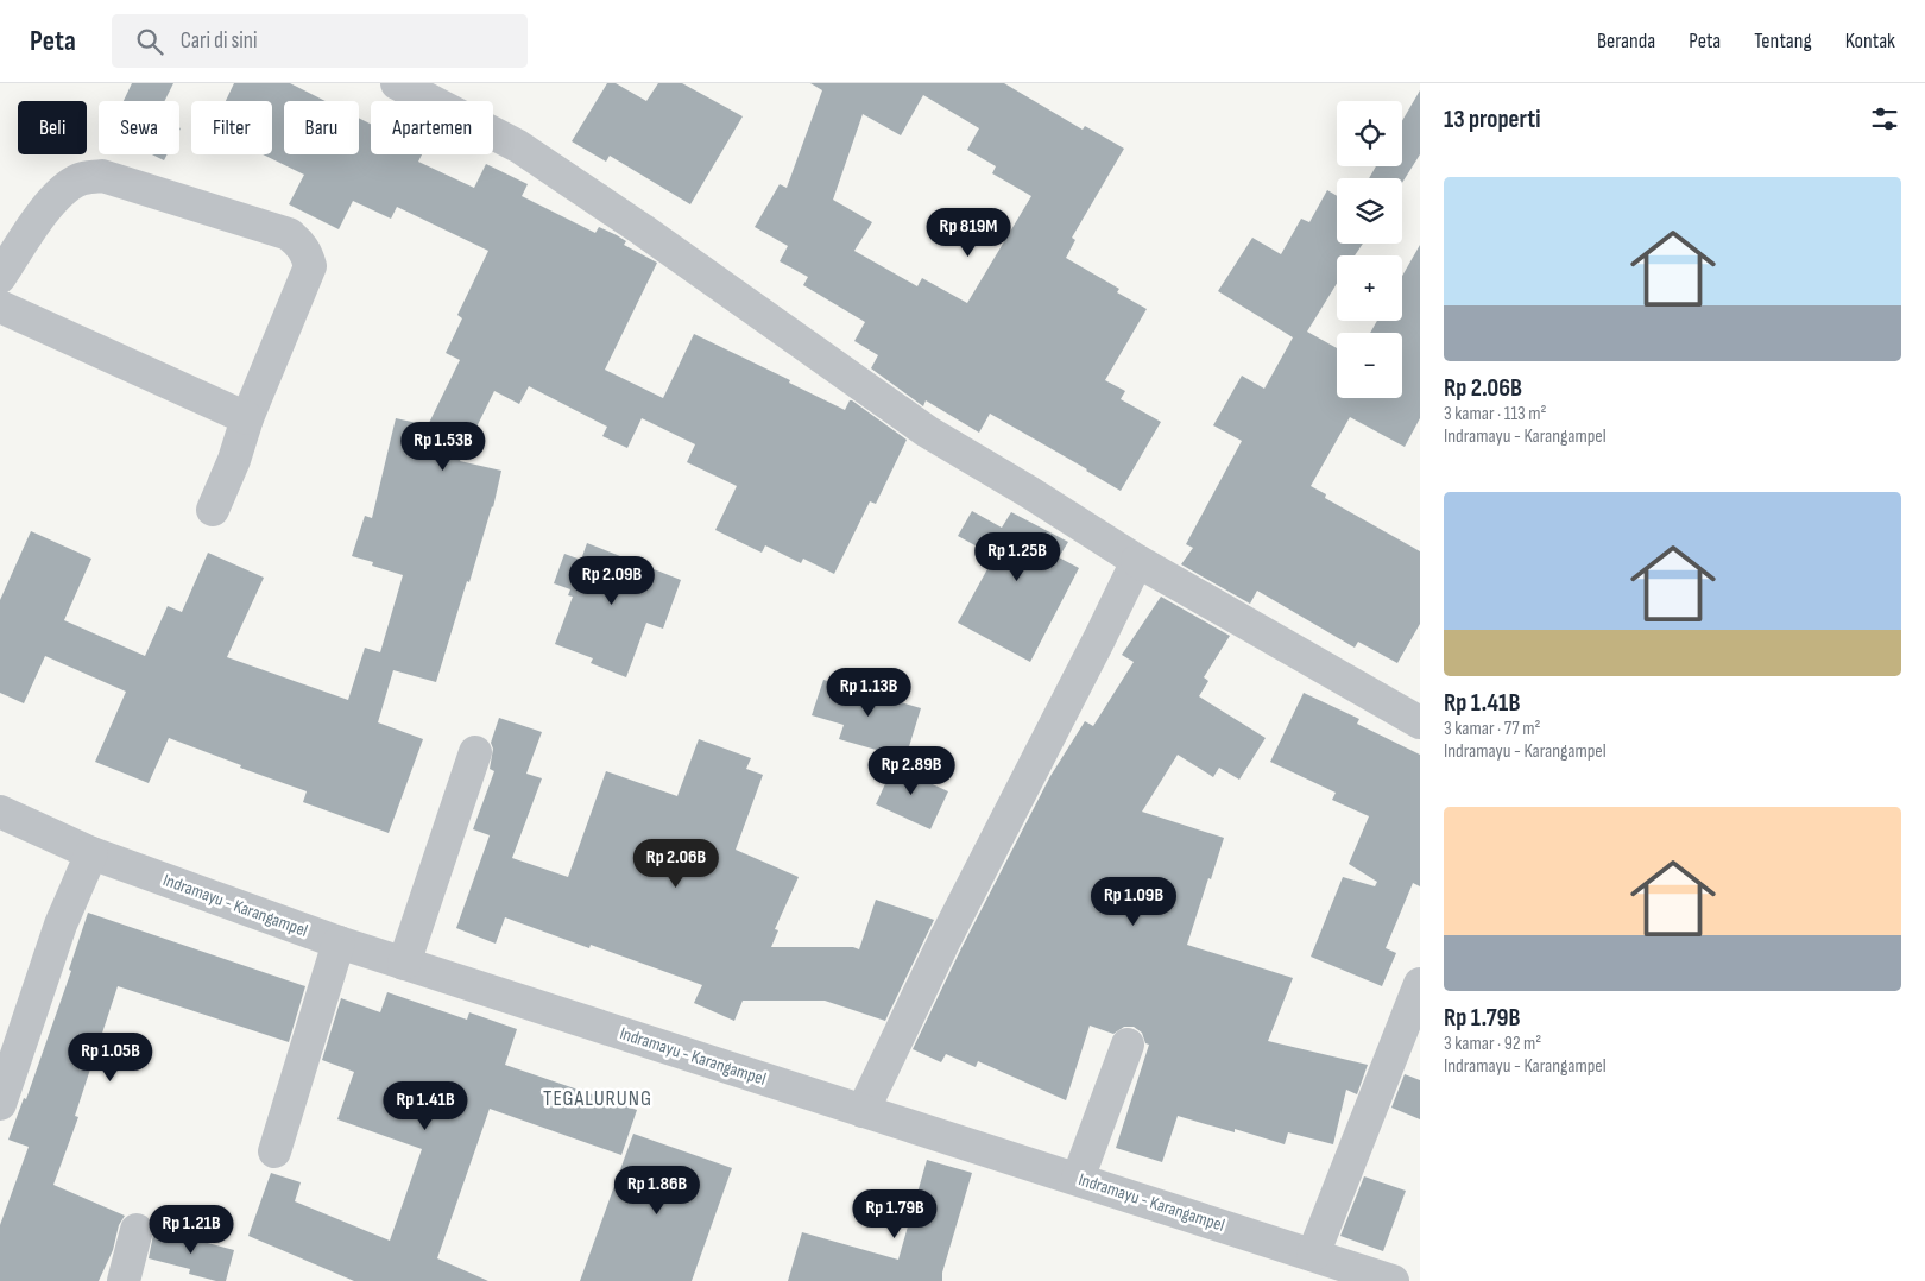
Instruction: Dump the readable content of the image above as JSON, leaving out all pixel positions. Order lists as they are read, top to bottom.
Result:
{
  "streets": {
    "street": ["Indramayu - Karangampel"]
  },
  "districts": ["TEGALURUNG"],
  "page": {
    "header": "Peta",
    "search": "Cari di sini",
    "nav": [
      "Beranda",
      "Peta",
      "Tentang",
      "Kontak"
    ],
    "heading": "13 properti",
    "map_buttons": ["+", "−"],
    "chip": [
      "Beli",
      "Sewa",
      "Filter",
      "Baru",
      "Apartemen"
    ],
    "list": [
      {
        "name": "Rp 2.06B",
        "note": "3 kamar · 113 m² · Indramayu - Karangampel"
      },
      {
        "name": "Rp 1.41B",
        "note": "3 kamar · 77 m² · Indramayu - Karangampel"
      },
      {
        "name": "Rp 1.79B",
        "note": "3 kamar · 92 m² · Indramayu - Karangampel"
      }
    ],
    "price": [
      "Rp 819M",
      "Rp 1.53B",
      "Rp 1.25B",
      "Rp 2.09B",
      "Rp 1.13B",
      "Rp 2.89B",
      "Rp 2.06B",
      "Rp 1.09B",
      "Rp 1.05B",
      "Rp 1.41B",
      "Rp 1.86B",
      "Rp 1.79B",
      "Rp 1.21B"
    ]
  }
}
